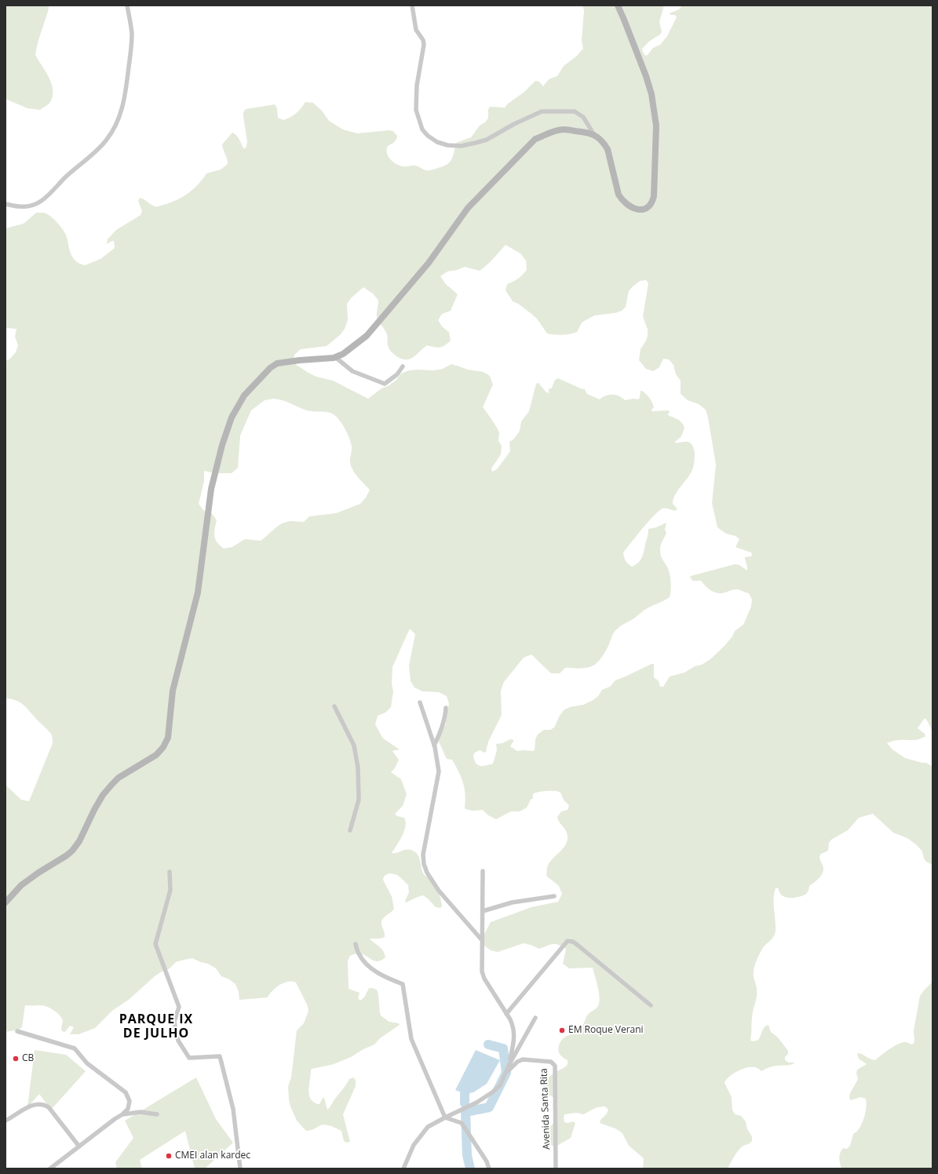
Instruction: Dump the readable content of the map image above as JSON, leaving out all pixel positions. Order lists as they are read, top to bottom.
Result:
{
  "streets": {
    "street": ["Avenida Santa Rita"]
  },
  "districts": ["PARQUE IX DE JULHO"],
  "places": ["EM Roque Verani", "CB", "CMEI alan kardec"]
}
